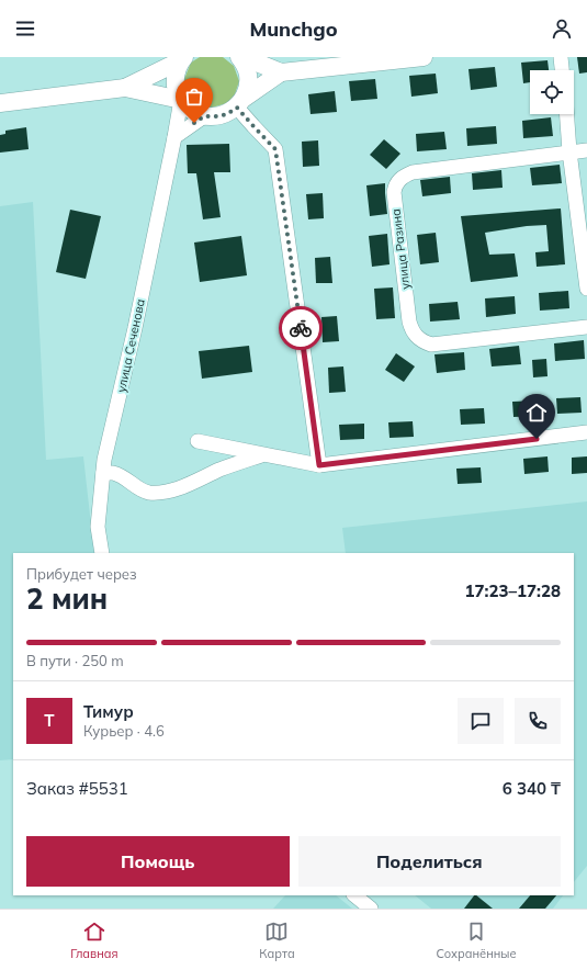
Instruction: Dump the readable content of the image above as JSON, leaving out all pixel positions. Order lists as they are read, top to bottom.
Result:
{
  "streets": {
    "street": ["улица Разина", "улица Сеченова"]
  },
  "page": {
    "header": "Munchgo",
    "heading": ["2 мин", "Прибудет через", "17:23–17:28"],
    "panel": [
      "Тимур",
      "Курьер · 4.6",
      "Заказ #5531",
      "6 340 ₸"
    ],
    "bar": "В пути · 250 m",
    "round": "Т",
    "buttons": ["Помощь", "Поделиться"],
    "tabs": ["Главная", "Карта", "Сохранённые"]
  }
}
